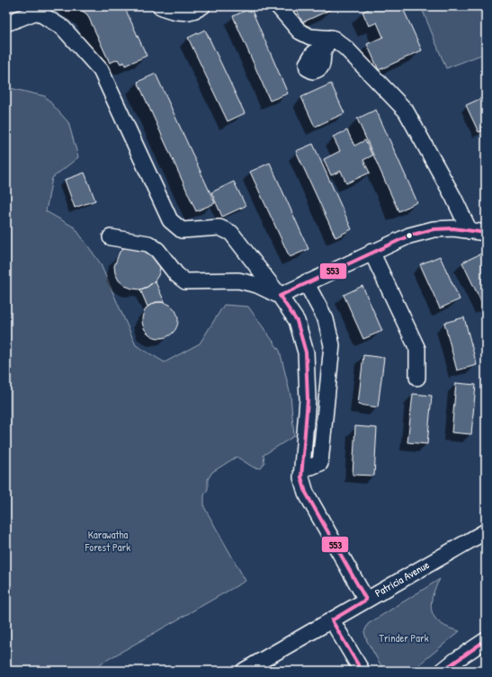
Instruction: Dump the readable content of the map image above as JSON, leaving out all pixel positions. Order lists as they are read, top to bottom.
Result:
{
  "streets": {
    "street": ["Patricia Avenue"]
  },
  "parks": ["Karawatha Forest Park", "Trinder Park"],
  "lines": ["transit line 553"]
}
